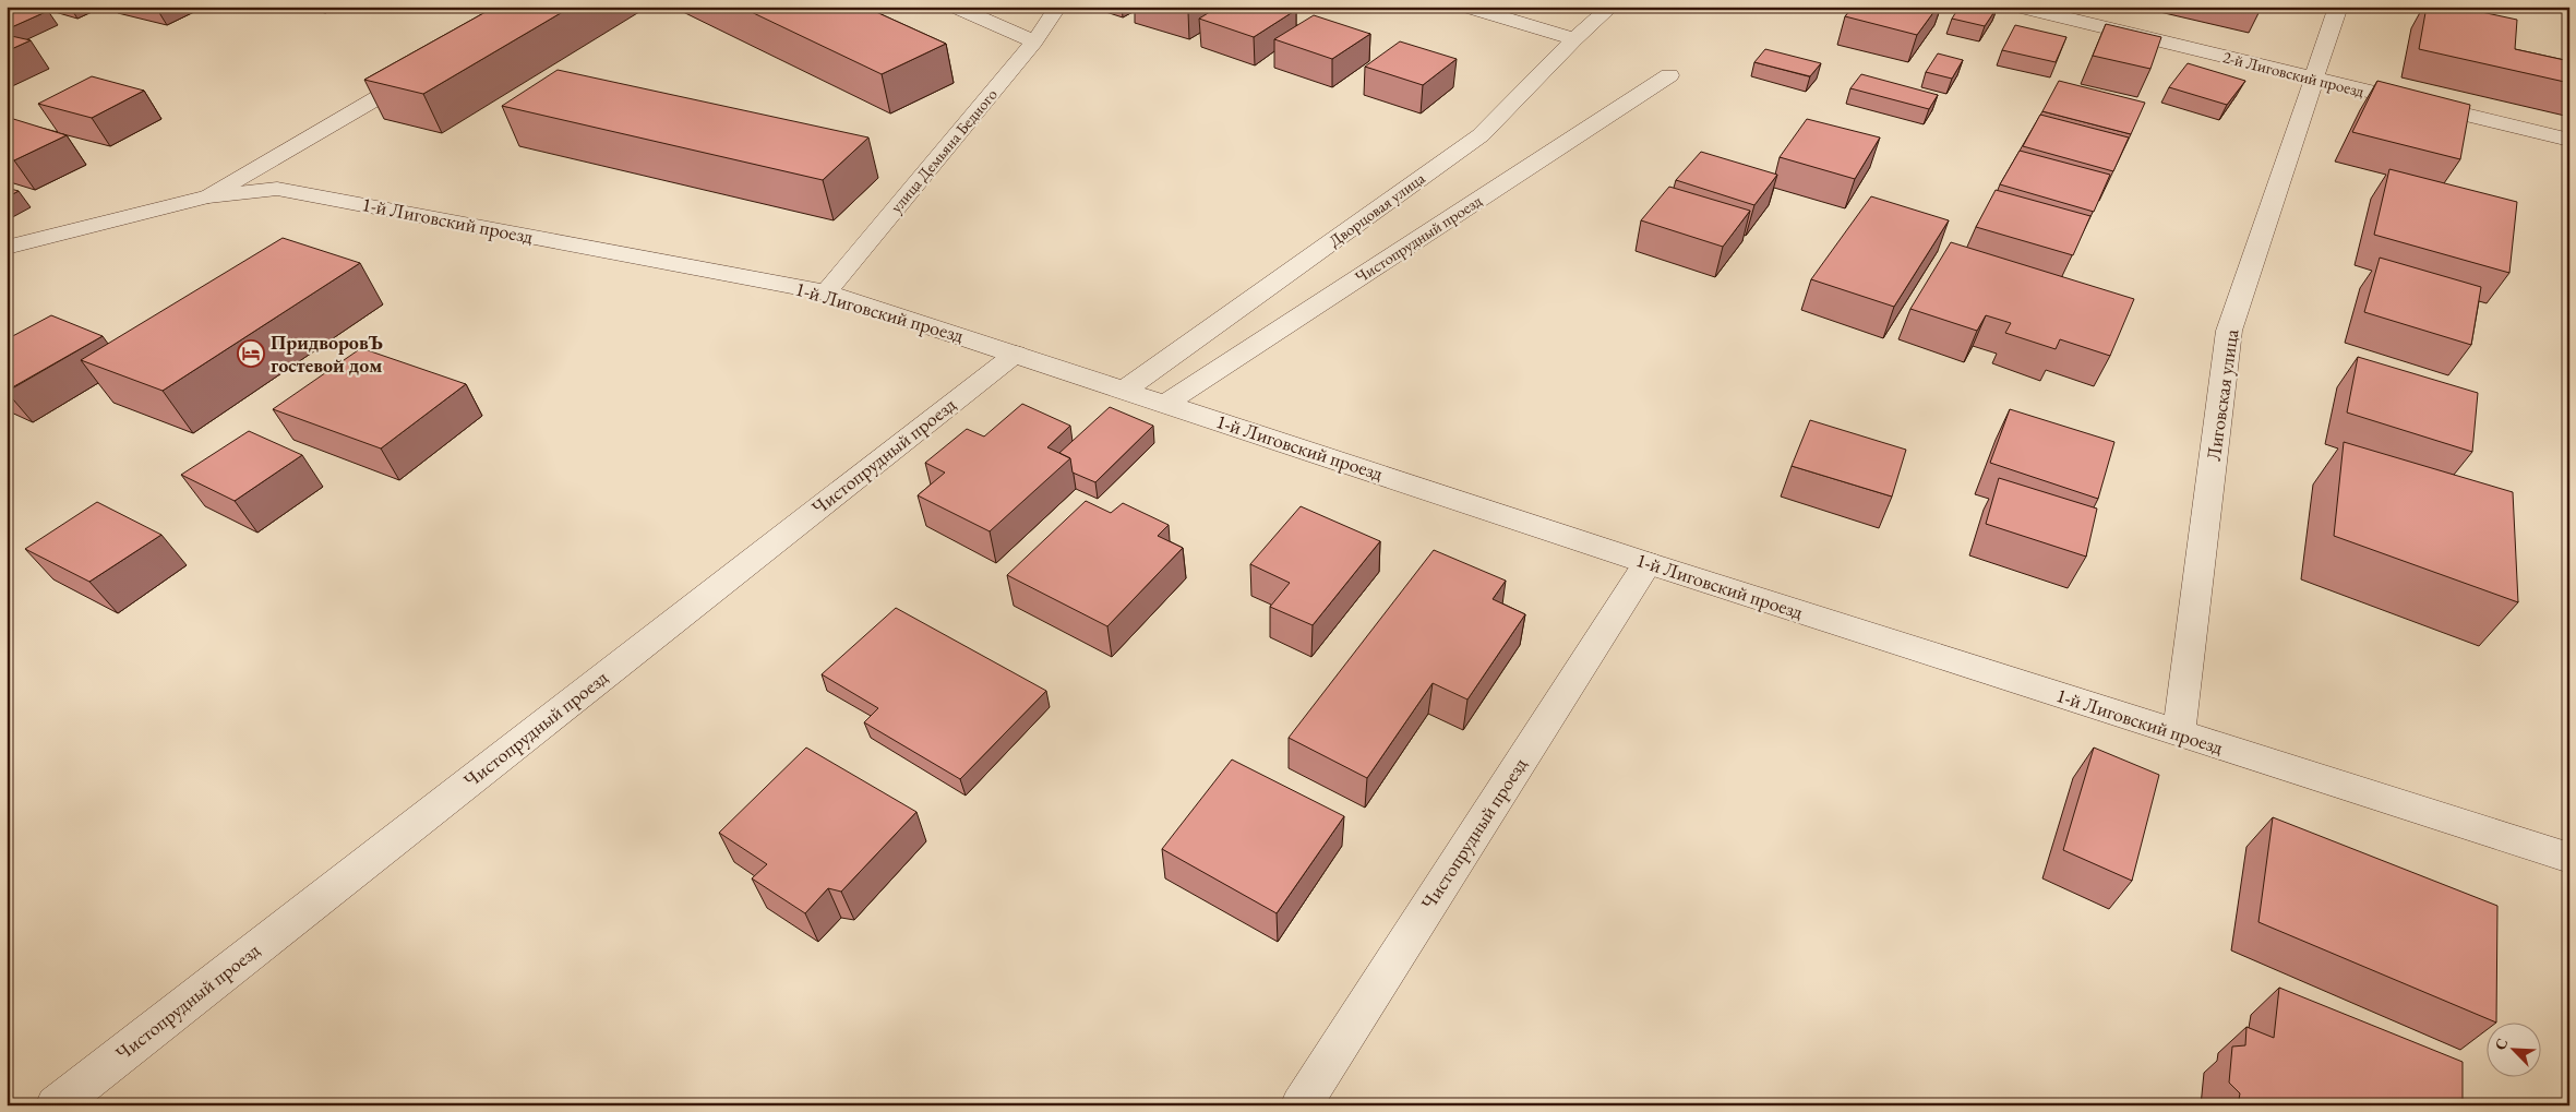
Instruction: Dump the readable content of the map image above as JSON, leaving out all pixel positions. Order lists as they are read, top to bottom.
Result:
{
  "streets": {
    "street": [
      "2-й Лиговский проезд",
      "улица Демьяна Бедного",
      "Дворцовая улица",
      "1-й Лиговский проезд",
      "Чистопрудный проезд",
      "Лиговская улица"
    ]
  },
  "crossings": [
    ["2-й Лиговский проезд", "Лиговская улица"],
    ["улица Демьяна Бедного", "1-й Лиговский проезд"],
    ["Дворцовая улица", "1-й Лиговский проезд"],
    ["1-й Лиговский проезд", "Чистопрудный проезд"],
    ["1-й Лиговский проезд", "Лиговская улица"]
  ],
  "places": {
    "hotel": ["ПридворовЪ гостевой дом"]
  },
  "north": "top left"
}
